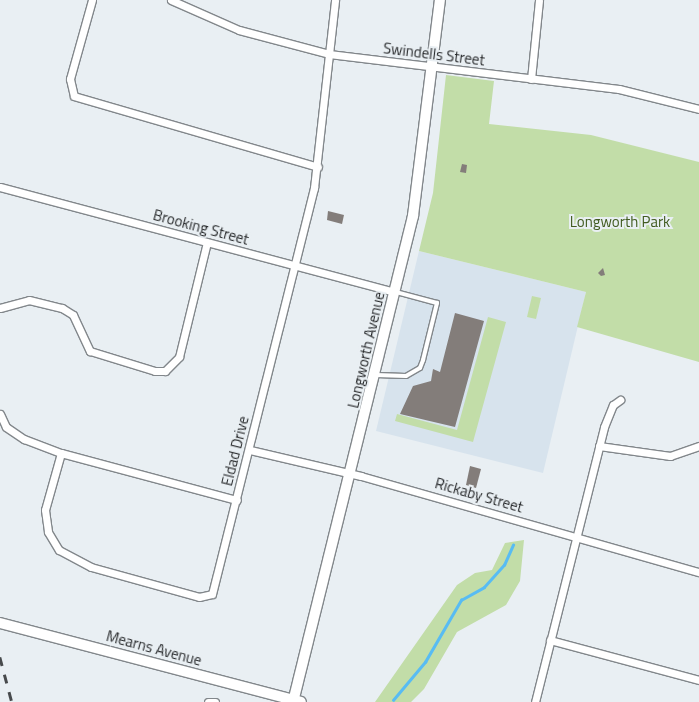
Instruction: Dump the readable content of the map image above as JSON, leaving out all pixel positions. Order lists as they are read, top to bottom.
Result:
{
  "streets": {
    "street": [
      "Swindells Street",
      "Brooking Street",
      "Longworth Avenue",
      "Eldad Drive",
      "Rickaby Street",
      "Mearns Avenue"
    ]
  },
  "crossings": [
    ["Swindells Street", "Longworth Avenue"],
    ["Swindells Street", "Eldad Drive"],
    ["Brooking Street", "Longworth Avenue"],
    ["Brooking Street", "Eldad Drive"],
    ["Longworth Avenue", "Rickaby Street"],
    ["Longworth Avenue", "Mearns Avenue"],
    ["Eldad Drive", "Rickaby Street"]
  ],
  "parks": ["Longworth Park"]
}
